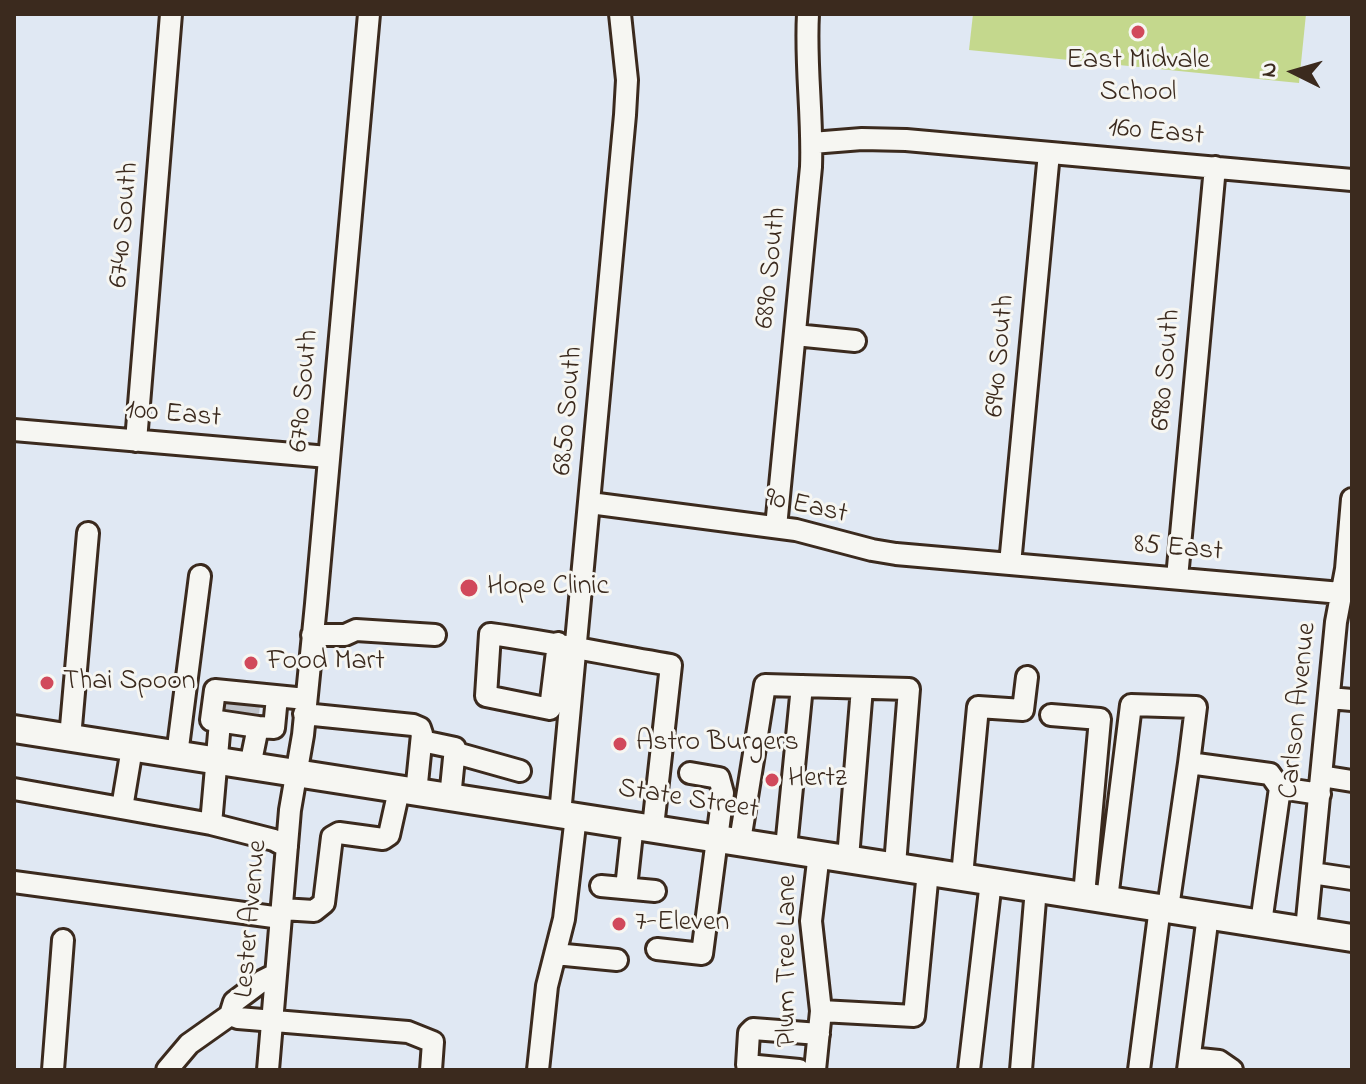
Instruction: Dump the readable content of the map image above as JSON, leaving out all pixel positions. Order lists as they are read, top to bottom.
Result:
{
  "streets": {
    "main road": ["State Street"],
    "street": [
      "160 East",
      "6740 South",
      "6890 South",
      "6940 South",
      "6980 South",
      "6790 South",
      "6850 South",
      "100 East",
      "90 East",
      "85 East",
      "Carlson Avenue",
      "Lester Avenue",
      "Plum Tree Lane"
    ]
  },
  "crossings": [
    ["160 East", "6890 South"],
    ["160 East", "6940 South"],
    ["160 East", "6980 South"],
    ["6740 South", "100 East"],
    ["6890 South", "90 East"],
    ["6940 South", "90 East"],
    ["6940 South", "85 East"],
    ["6980 South", "85 East"],
    ["6790 South", "100 East"],
    ["6790 South", "State Street"],
    ["6790 South", "Lester Avenue"],
    ["6850 South", "90 East"],
    ["6850 South", "State Street"],
    ["90 East", "85 East"],
    ["85 East", "Carlson Avenue"],
    ["Carlson Avenue", "State Street"],
    ["State Street", "Lester Avenue"],
    ["State Street", "Plum Tree Lane"]
  ],
  "places": [
    "East Midvale School",
    "Hope Clinic",
    "Food Mart",
    "Thai Spoon",
    "Astro Burgers",
    "Hertz",
    "7-Eleven"
  ],
  "north": "left"
}
